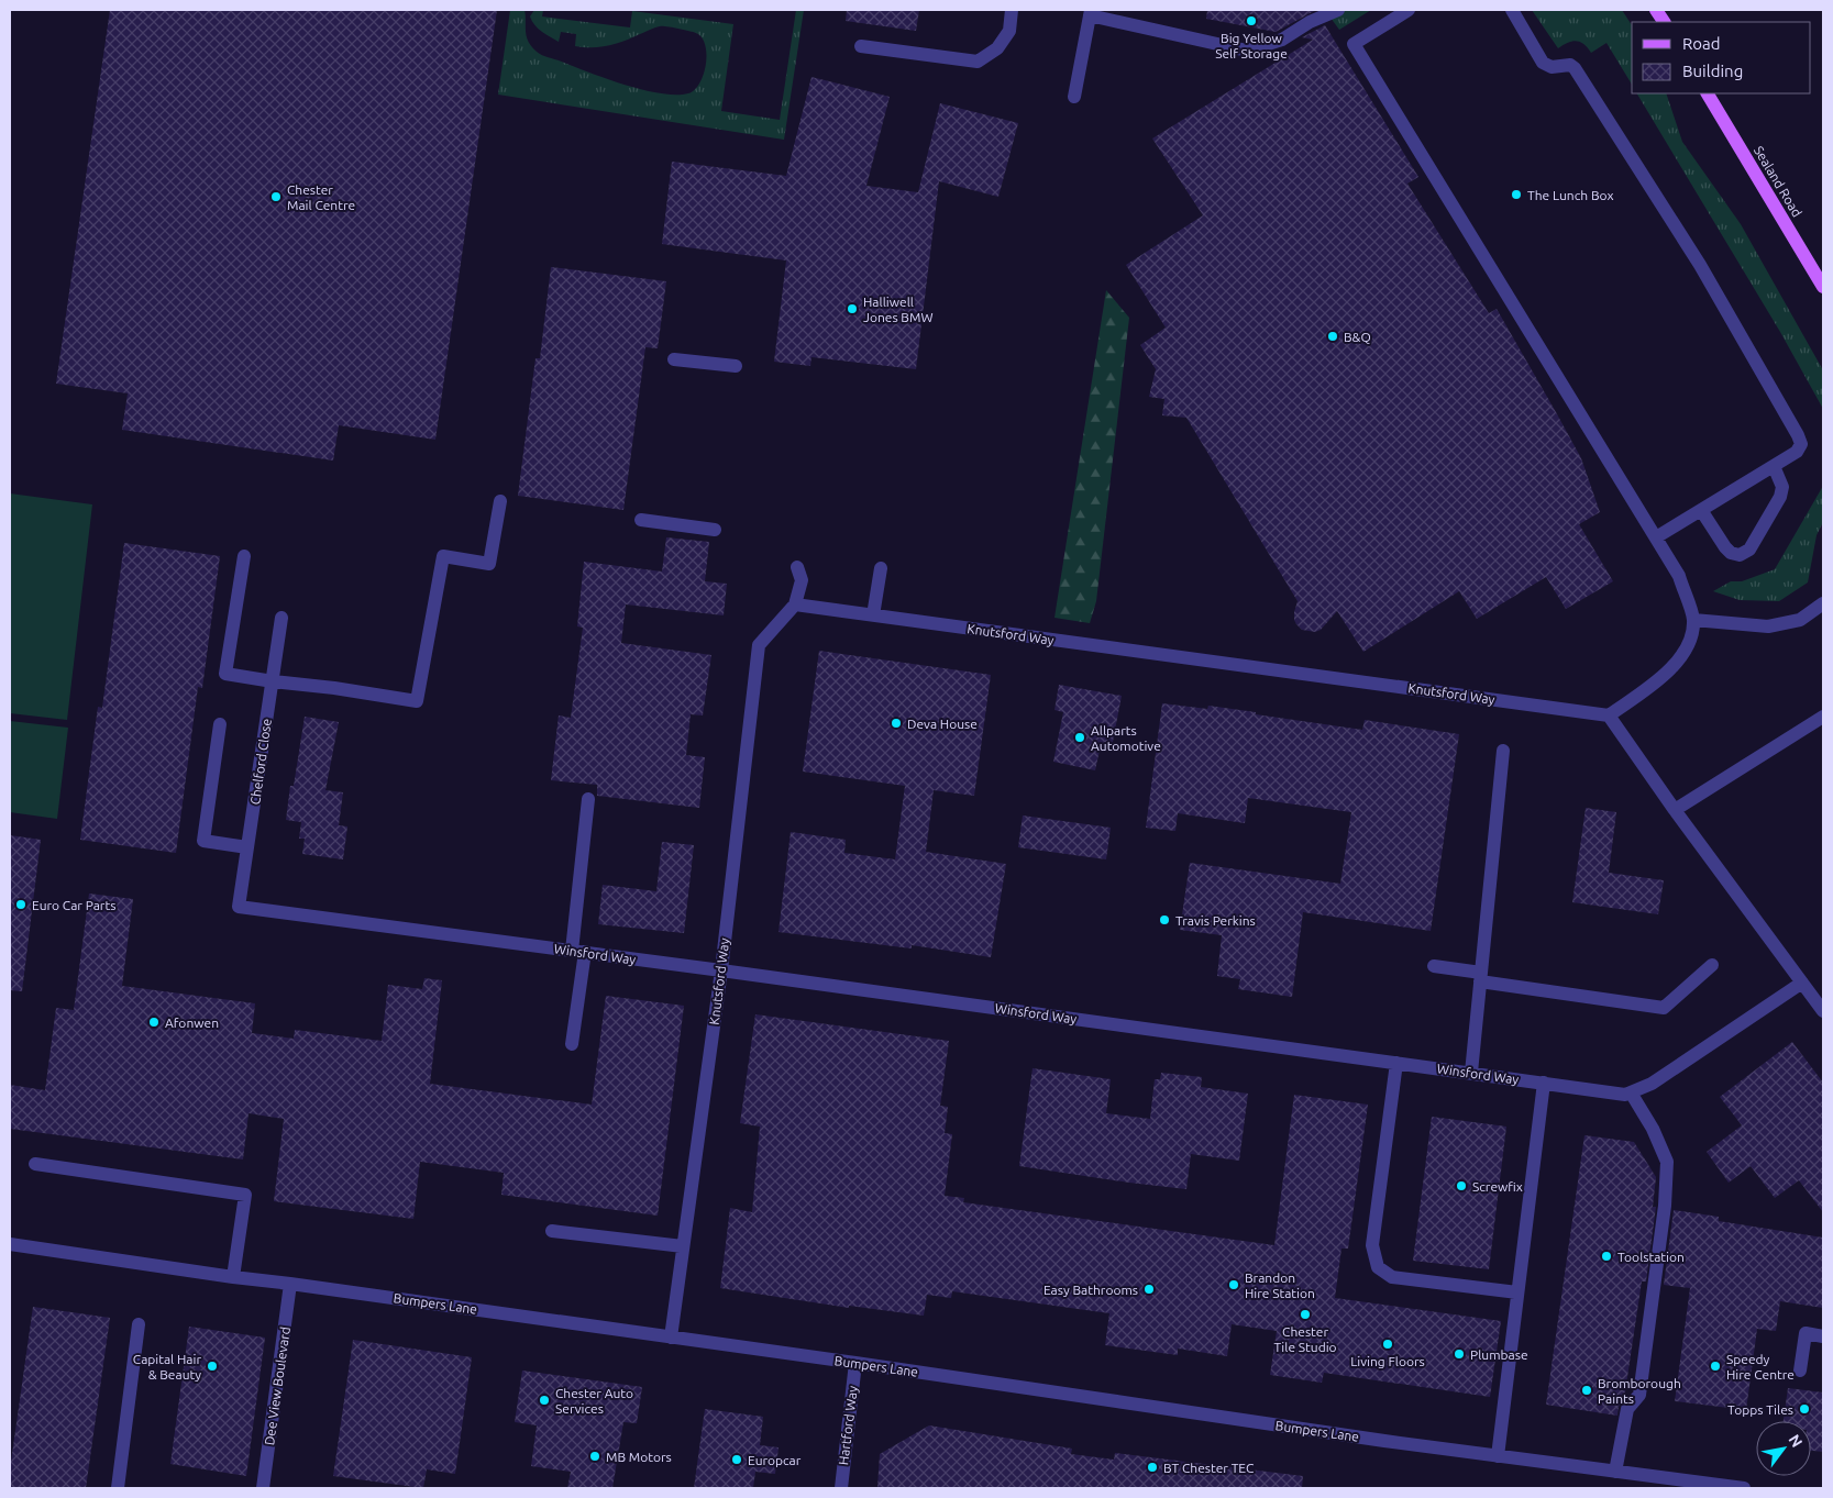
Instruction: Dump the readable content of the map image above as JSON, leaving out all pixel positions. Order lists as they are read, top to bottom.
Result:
{
  "streets": {
    "main road": ["Sealand Road"],
    "street": [
      "Knutsford Way",
      "Chelford Close",
      "Winsford Way",
      "Bumpers Lane",
      "Dee View Boulevard",
      "Hartford Way"
    ]
  },
  "crossings": [
    ["Knutsford Way", "Winsford Way"],
    ["Knutsford Way", "Bumpers Lane"],
    ["Chelford Close", "Winsford Way"],
    ["Bumpers Lane", "Dee View Boulevard"],
    ["Bumpers Lane", "Hartford Way"]
  ],
  "places": [
    "Big Yellow Self Storage",
    "The Lunch Box",
    "Chester Mail Centre",
    "Halliwell Jones BMW",
    "B&Q",
    "Deva House",
    "Allparts Automotive",
    "Euro Car Parts",
    "Travis Perkins",
    "Afonwen",
    "Screwfix",
    "Toolstation",
    "Brandon Hire Station",
    "Easy Bathrooms",
    "Chester Tile Studio",
    "Living Floors",
    "Plumbase",
    "Capital Hair & Beauty",
    "Speedy Hire Centre",
    "Bromborough Paints",
    "Chester Auto Services",
    "Topps Tiles",
    "MB Motors",
    "Europcar",
    "BT Chester TEC"
  ],
  "legend": ["Road", "Building"],
  "north": "top right"
}
